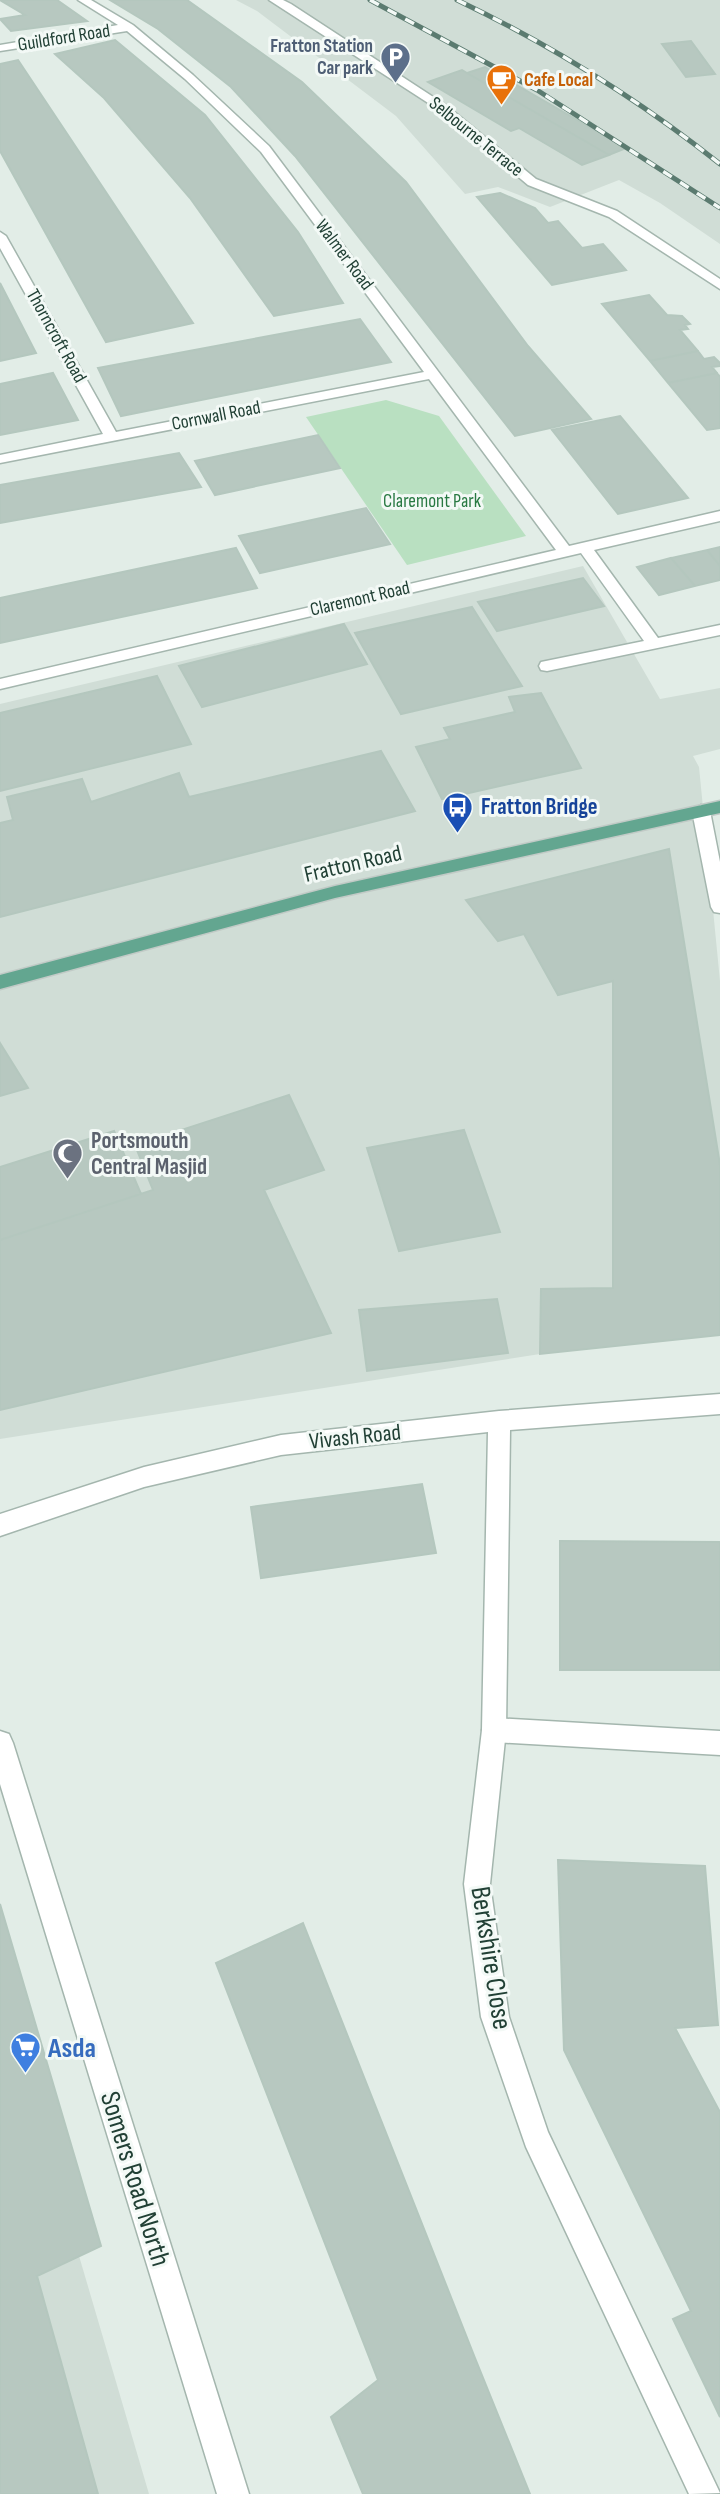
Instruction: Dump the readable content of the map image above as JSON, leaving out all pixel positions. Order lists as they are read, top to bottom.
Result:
{
  "streets": {
    "main road": ["Fratton Road"],
    "street": [
      "Guildford Road",
      "Selbourne Terrace",
      "Walmer Road",
      "Thorncroft Road",
      "Cornwall Road",
      "Claremont Road",
      "Vivash Road",
      "Berkshire Close",
      "Somers Road North"
    ]
  },
  "crossings": [
    ["Guildford Road", "Walmer Road"],
    ["Walmer Road", "Cornwall Road"],
    ["Walmer Road", "Claremont Road"],
    ["Thorncroft Road", "Cornwall Road"],
    ["Vivash Road", "Berkshire Close"]
  ],
  "parks": ["Claremont Park"],
  "places": {
    "parking": ["Fratton Station Car park"],
    "cafe": ["Cafe Local"],
    "bus stop": ["Fratton Bridge"],
    "mosque": ["Portsmouth Central Masjid"],
    "supermarket": ["Asda"]
  }
}
